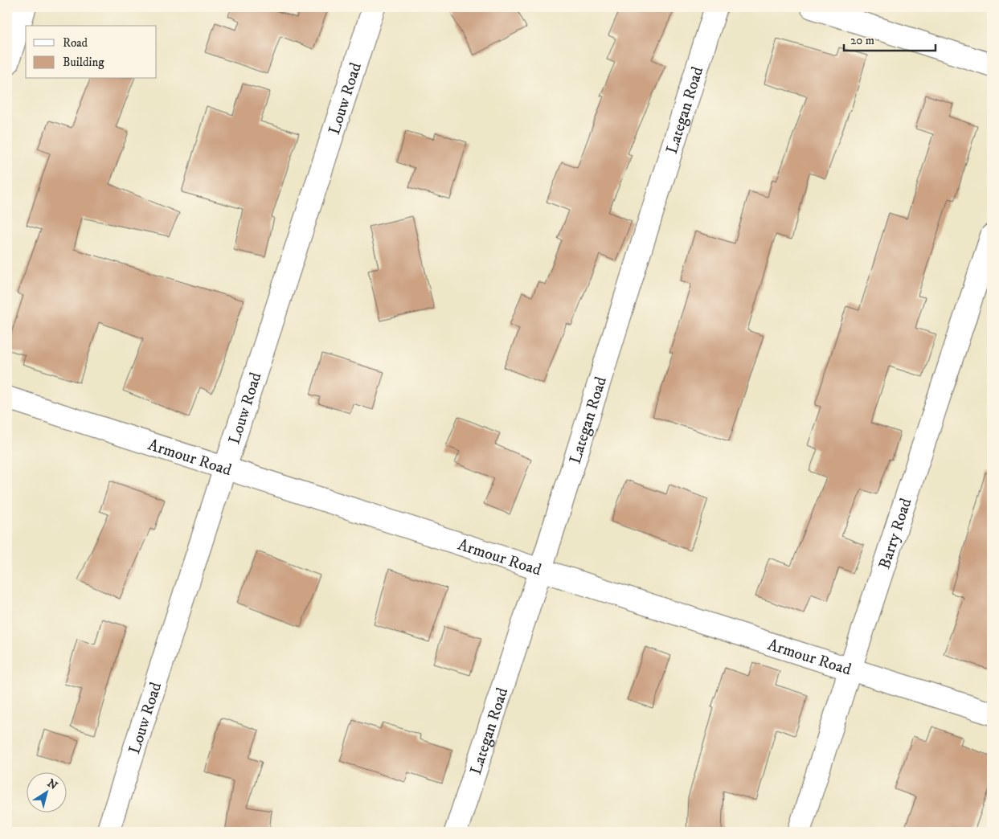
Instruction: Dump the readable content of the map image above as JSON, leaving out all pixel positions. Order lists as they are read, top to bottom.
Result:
{
  "streets": {
    "street": [
      "Louw Road",
      "Lategan Road",
      "Armour Road",
      "Barry Road"
    ]
  },
  "crossings": [
    ["Louw Road", "Armour Road"],
    ["Lategan Road", "Armour Road"],
    ["Armour Road", "Barry Road"]
  ],
  "legend": ["Road", "Building"],
  "scale_bar": "20 m",
  "north": "top right"
}
